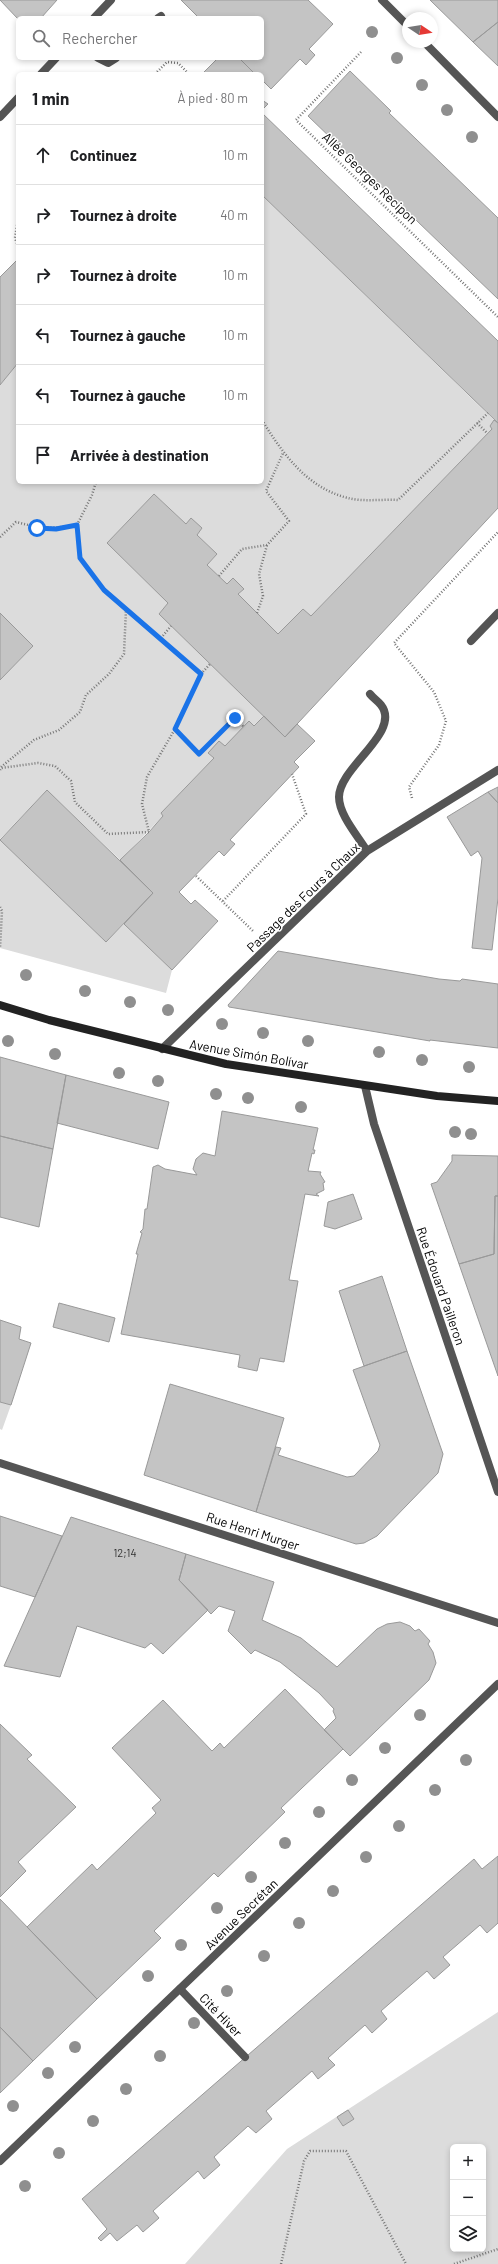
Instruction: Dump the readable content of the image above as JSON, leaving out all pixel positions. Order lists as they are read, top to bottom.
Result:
{
  "streets": {
    "main road": ["Avenue Simón Bolívar"],
    "street": [
      "Passage des Fours à Chaux",
      "Rue Édouard Pailleron",
      "Rue Henri Murger",
      "Avenue Secrétan",
      "Cité Hiver"
    ],
    "path": ["Allée Georges Recipon"]
  },
  "crossings": [
    ["Passage des Fours à Chaux", "Avenue Simón Bolívar"],
    ["Avenue Simón Bolívar", "Rue Édouard Pailleron"],
    ["Avenue Secrétan", "Cité Hiver"]
  ],
  "house_numbers": ["12;14"],
  "north": "right",
  "page": {
    "search": "Rechercher",
    "heading": ["1 min", "À pied · 80 m"],
    "list": [
      ["Continuez", "10 m"],
      ["Tournez à droite", "40 m"],
      ["Tournez à droite", "10 m"],
      ["Tournez à gauche", "10 m"],
      ["Tournez à gauche", "10 m"],
      "Arrivée à destination"
    ],
    "map_buttons": ["+", "−"]
  }
}
